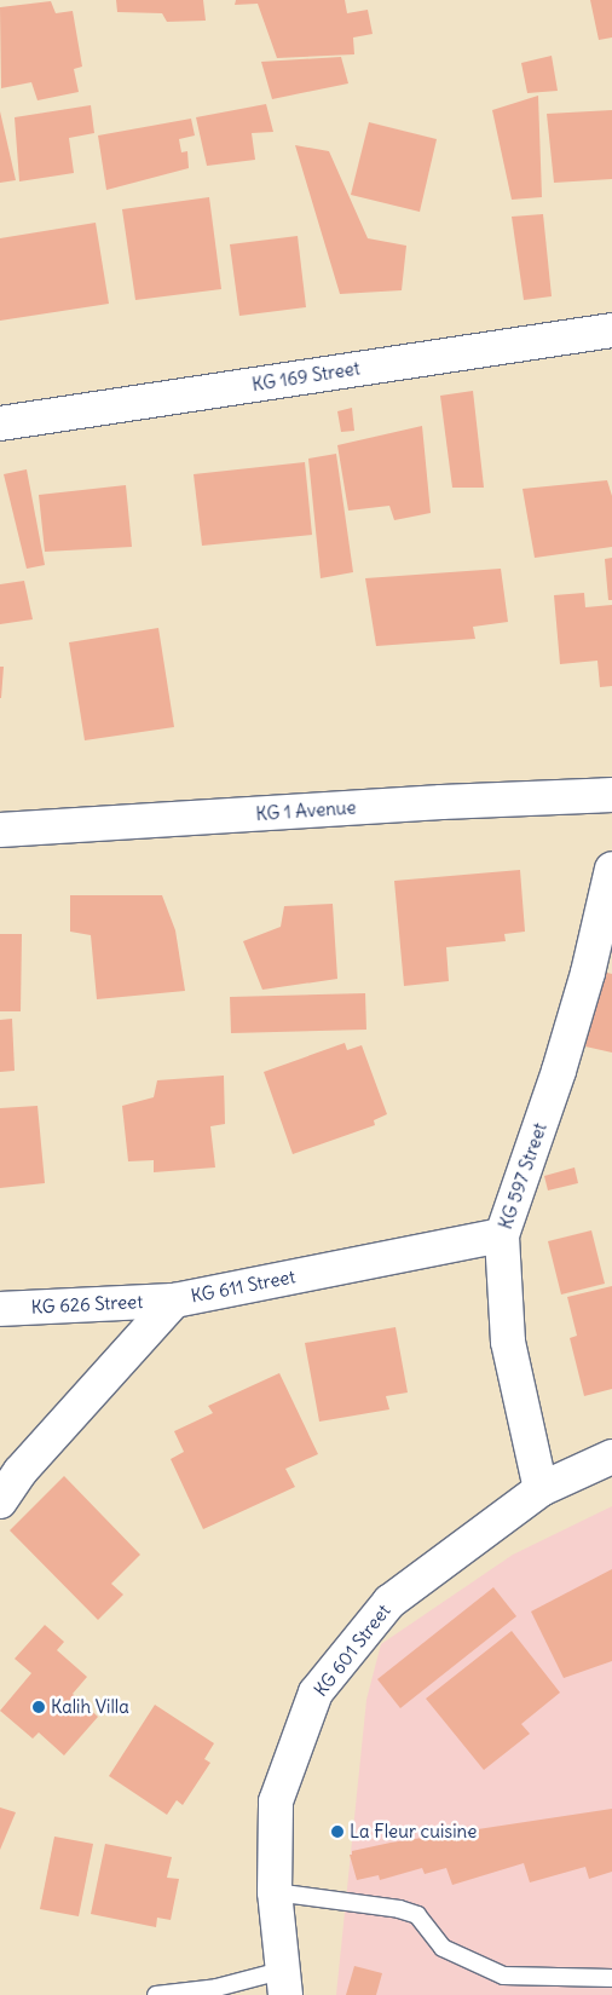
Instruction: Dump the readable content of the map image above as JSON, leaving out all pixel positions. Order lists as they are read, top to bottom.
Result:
{
  "streets": {
    "street": [
      "KG 169 Street",
      "KG 1 Avenue",
      "KG 597 Street",
      "KG 611 Street",
      "KG 626 Street",
      "KG 601 Street"
    ]
  },
  "crossings": [
    ["KG 597 Street", "KG 611 Street"],
    ["KG 597 Street", "KG 601 Street"],
    ["KG 611 Street", "KG 626 Street"]
  ],
  "places": ["Kalih Villa", "La Fleur cuisine"]
}
